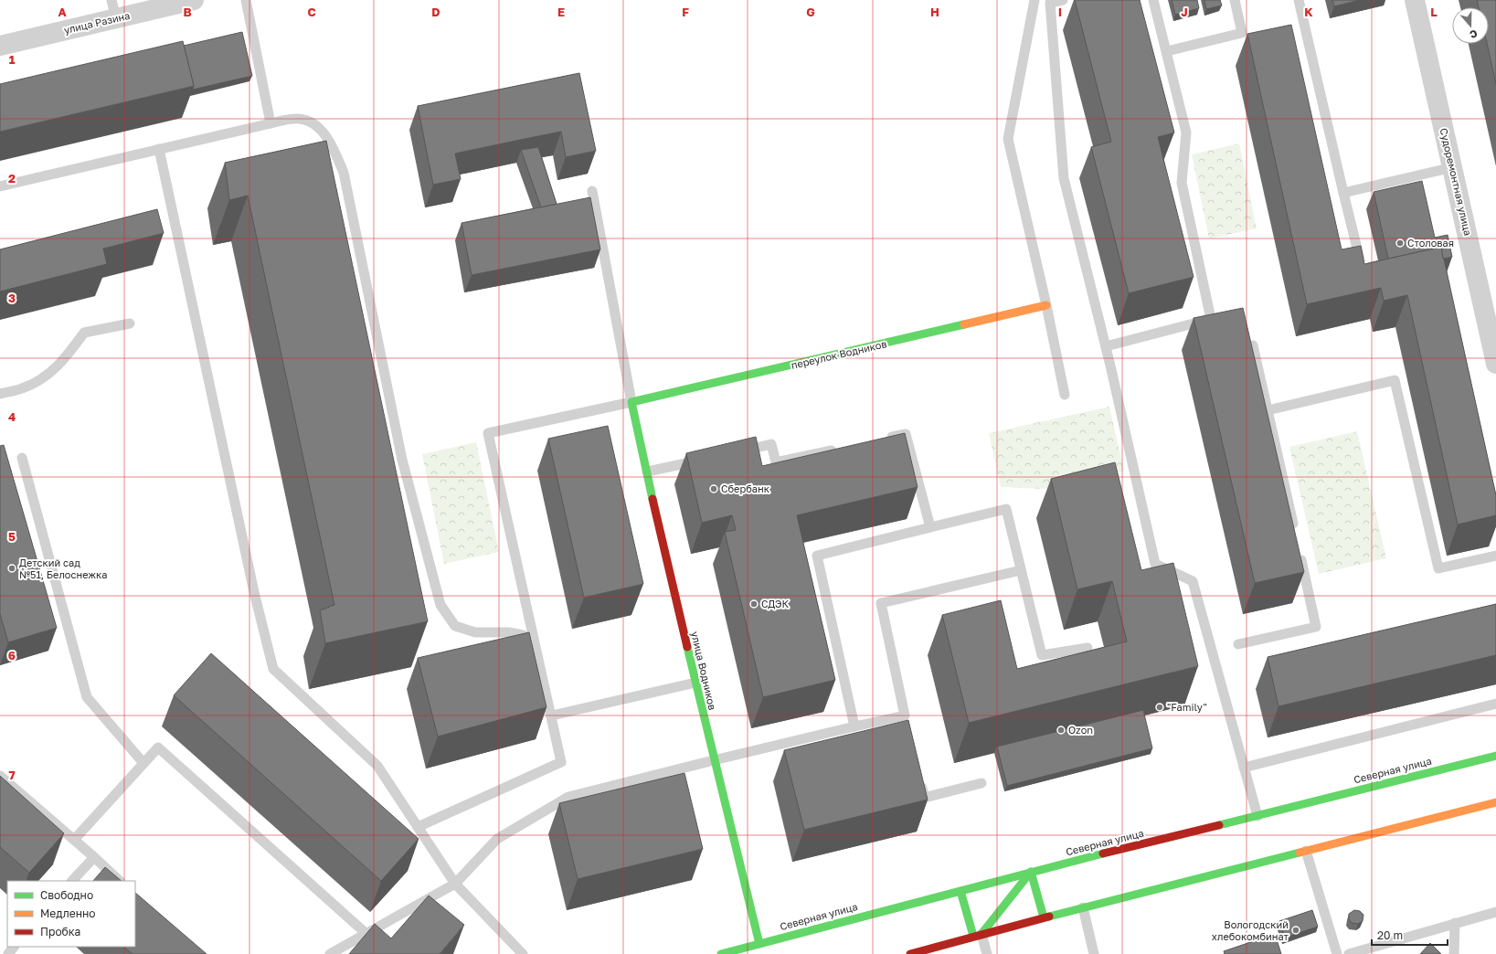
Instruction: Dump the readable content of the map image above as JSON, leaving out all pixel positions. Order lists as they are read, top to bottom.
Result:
{
  "streets": {
    "street": [
      "улица Разина",
      "Судоремонтная улица",
      "переулок Водников",
      "улица Водников",
      "Северная улица"
    ]
  },
  "crossings": [
    ["переулок Водников", "улица Водников"],
    ["улица Водников", "Северная улица"]
  ],
  "places": [
    "Столовая",
    "Сбербанк",
    "Детский сад №51, Белоснежка",
    "СДЭК",
    "\"Family\"",
    "Ozon",
    "Вологодский хлебокомбинат"
  ],
  "legend": ["Свободно", "Медленно", "Пробка"],
  "scale_bar": "20 m",
  "north": "bottom",
  "grid": {
    "columns": [
      "A",
      "B",
      "C",
      "D",
      "E",
      "F",
      "G",
      "H",
      "I",
      "J",
      "K",
      "L"
    ],
    "rows": [
      "1",
      "2",
      "3",
      "4",
      "5",
      "6",
      "7"
    ]
  }
}
